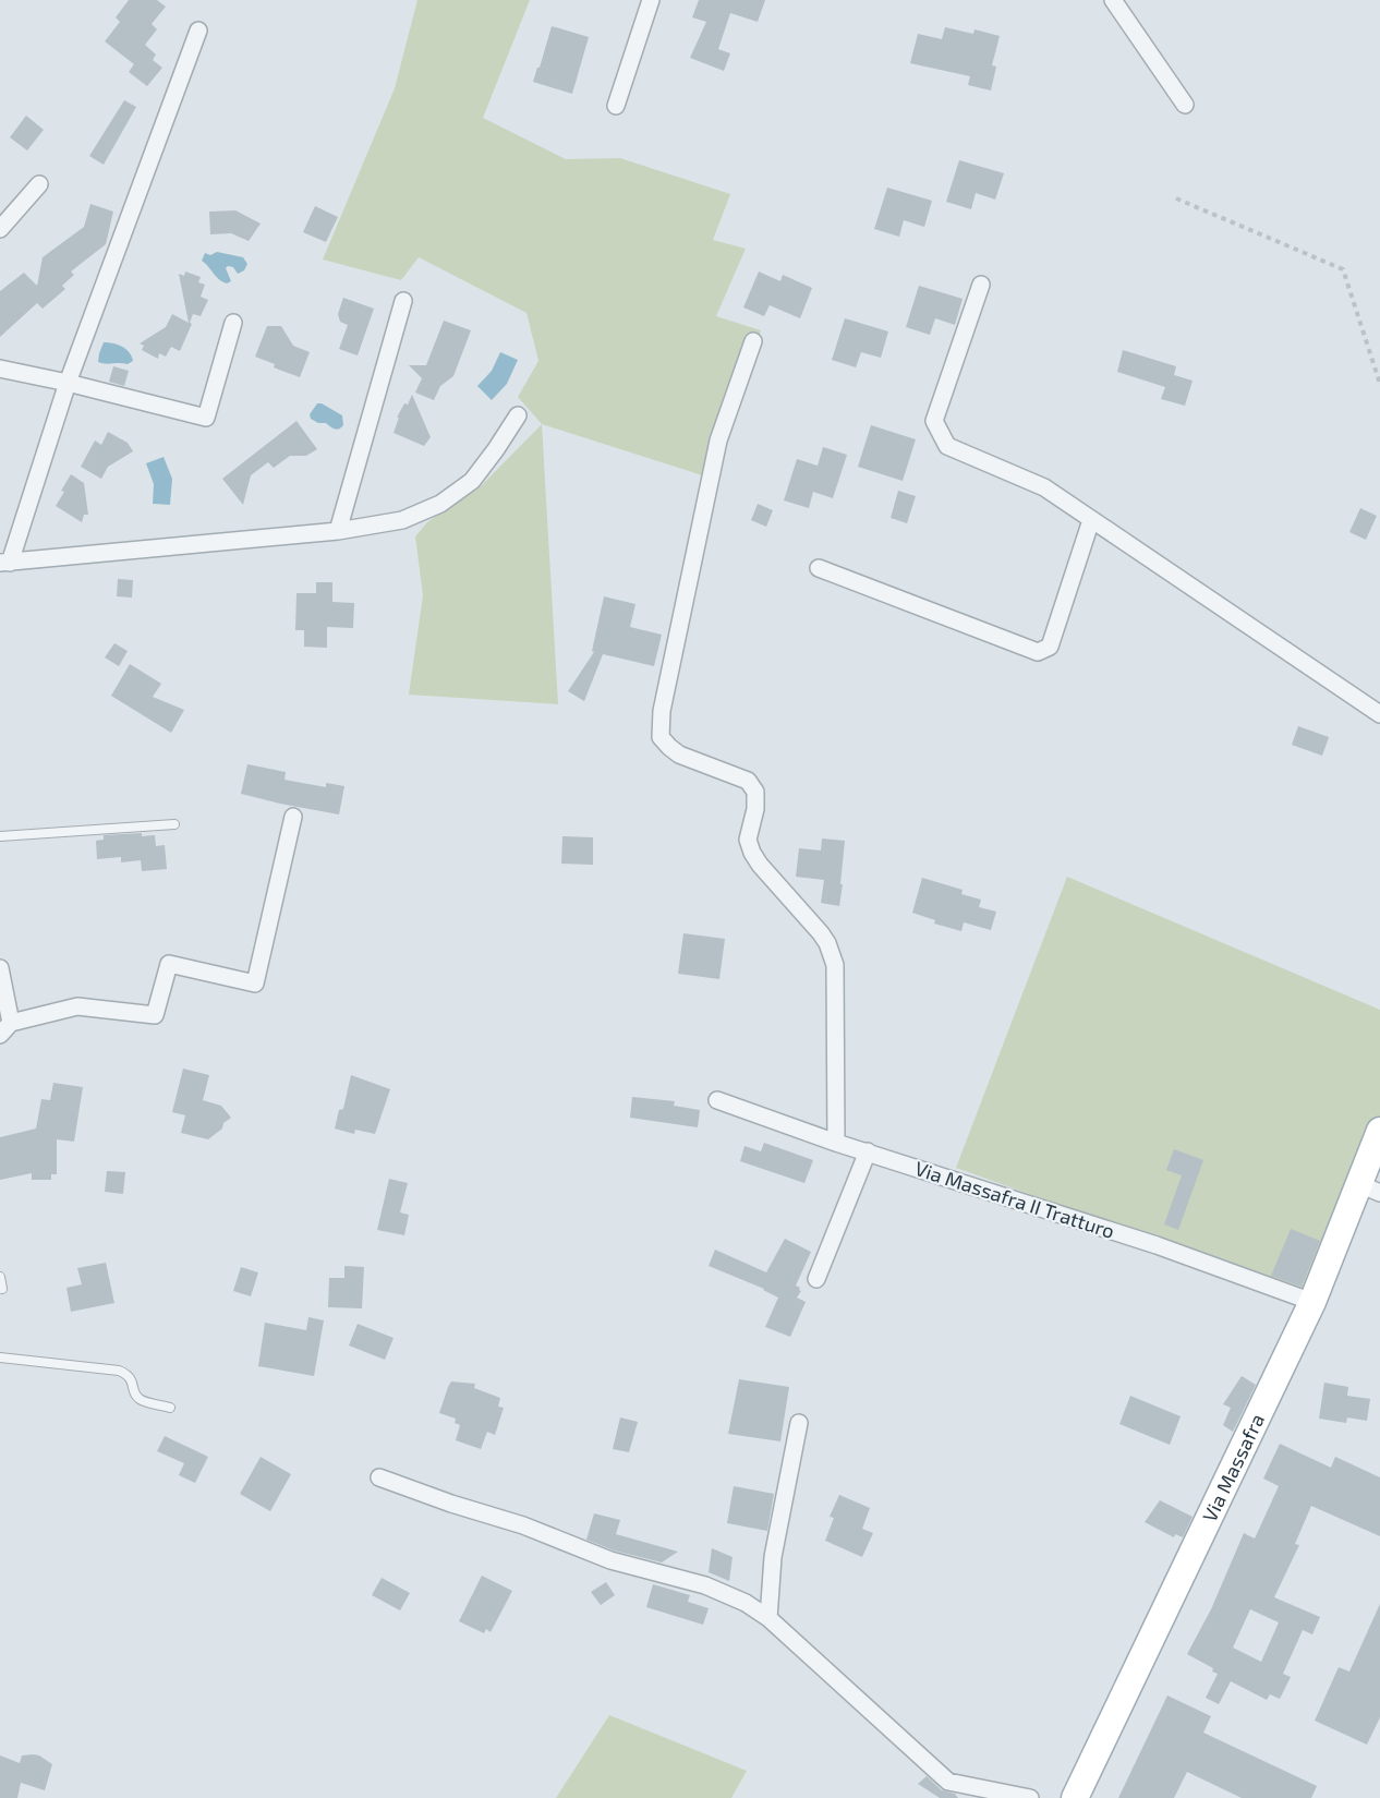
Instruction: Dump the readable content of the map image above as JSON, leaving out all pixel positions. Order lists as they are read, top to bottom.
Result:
{
  "streets": {
    "main road": ["Via Massafra"],
    "street": ["Via Massafra II Tratturo"]
  },
  "crossings": [
    ["Via Massafra II Tratturo", "Via Massafra"]
  ]
}
